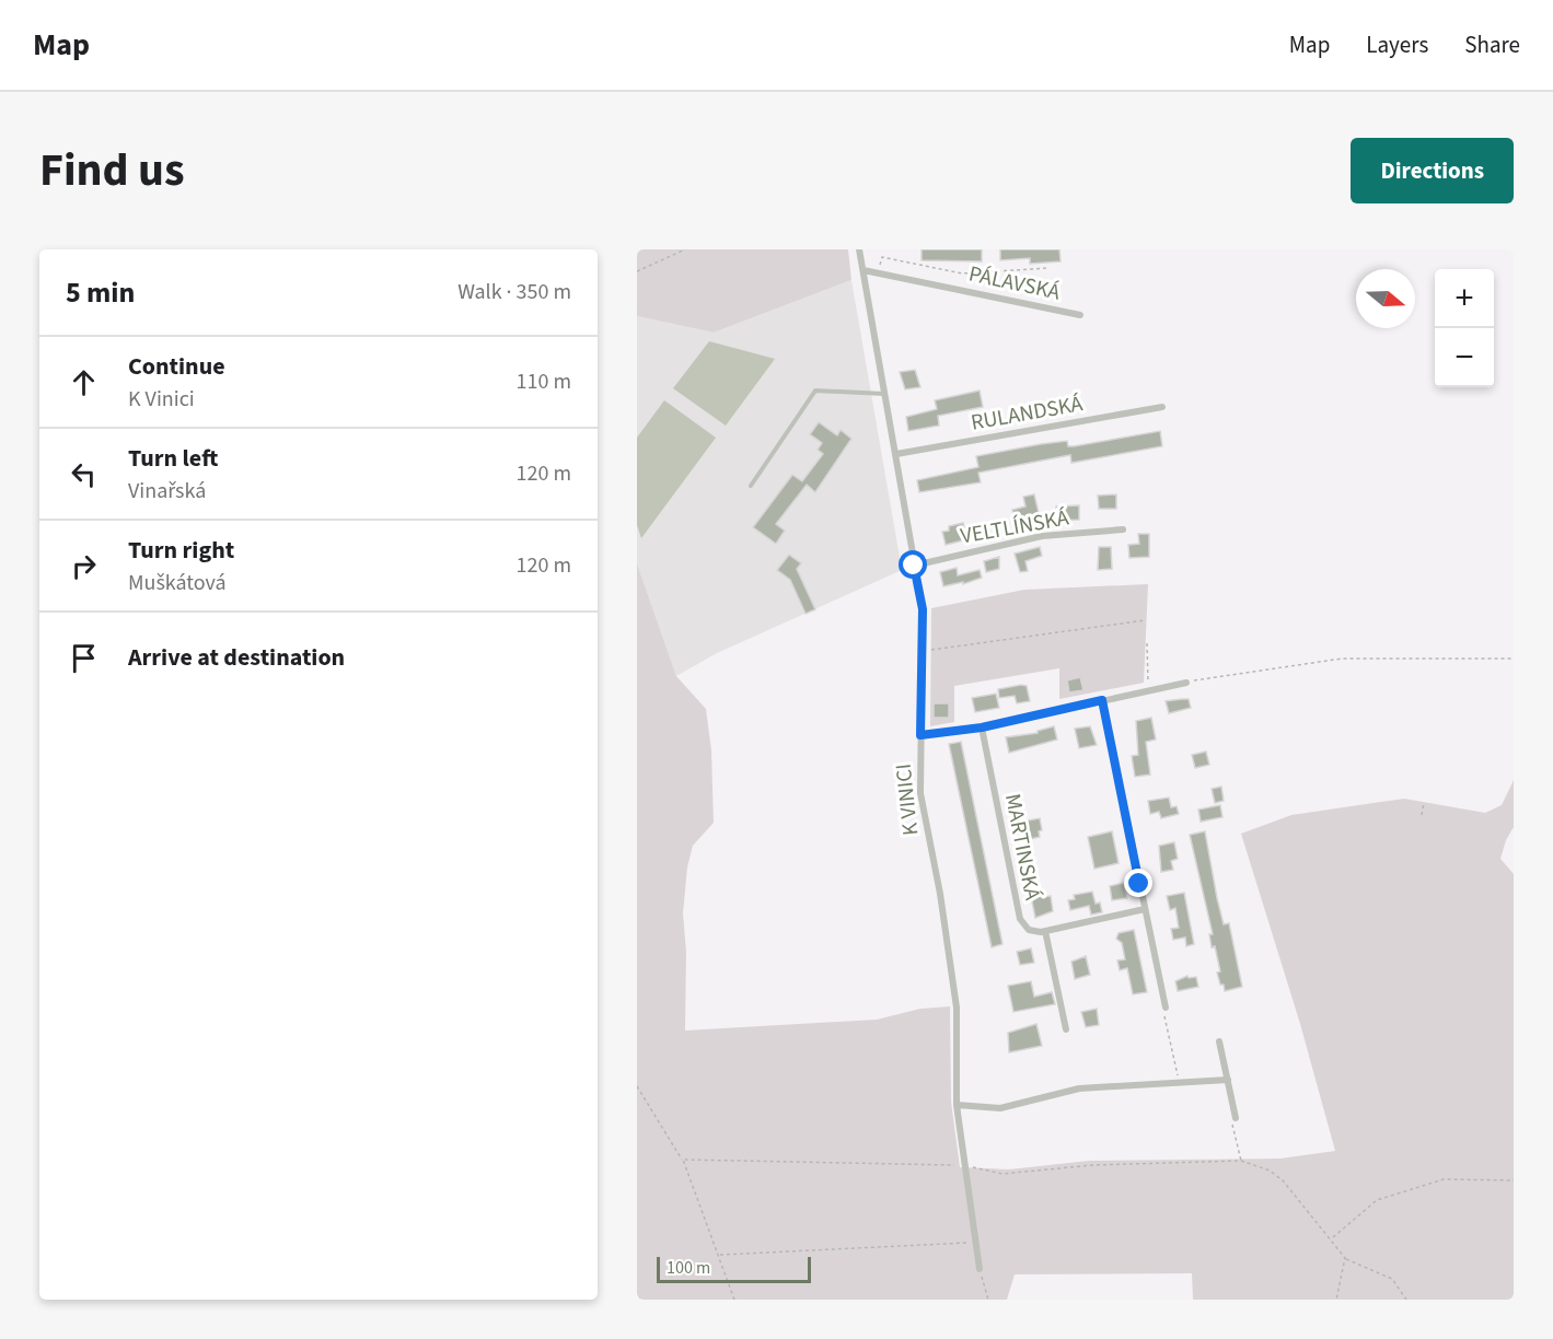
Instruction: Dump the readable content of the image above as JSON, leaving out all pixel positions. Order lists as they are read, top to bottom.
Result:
{
  "streets": {
    "street": [
      "PÁLAVSKÁ",
      "RULANDSKÁ",
      "VELTLÍNSKÁ",
      "K VINICI",
      "MARTINSKÁ"
    ]
  },
  "crossings": [
    ["PÁLAVSKÁ", "K VINICI"],
    ["RULANDSKÁ", "K VINICI"],
    ["VELTLÍNSKÁ", "K VINICI"]
  ],
  "scale_bar": "100 m",
  "north": "right",
  "page": {
    "header": "Map",
    "nav": ["Map", "Layers", "Share"],
    "title": "Find us",
    "buttons": "Directions",
    "heading": ["5 min", "Walk · 350 m"],
    "map_buttons": ["+", "−"],
    "list": [
      ["Continue", "K Vinici", "110 m"],
      ["Turn left", "Vinařská", "120 m"],
      ["Turn right", "Muškátová", "120 m"],
      "Arrive at destination"
    ],
    "scale": "100 m"
  }
}
